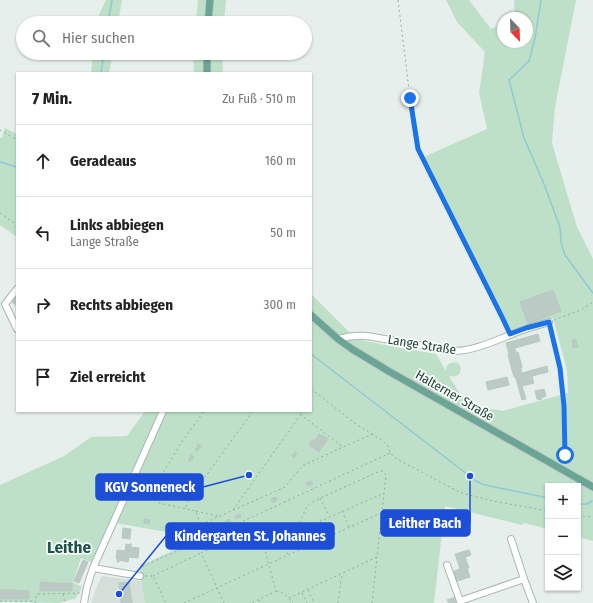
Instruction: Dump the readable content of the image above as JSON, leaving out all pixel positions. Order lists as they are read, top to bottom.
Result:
{
  "streets": {
    "main road": ["Halterner Straße"],
    "street": ["Lange Straße"]
  },
  "crossings": [
    ["Lange Straße", "Halterner Straße"]
  ],
  "districts": ["Leithe"],
  "places": ["KGV Sonneneck", "Leither Bach", "Kindergarten St. Johannes"],
  "north": "bottom right",
  "page": {
    "search": "Hier suchen",
    "heading": ["7 Min.", "Zu Fuß · 510 m"],
    "list": [
      ["Geradeaus", "160 m"],
      ["Links abbiegen", "Lange Straße", "50 m"],
      ["Rechts abbiegen", "300 m"],
      "Ziel erreicht"
    ],
    "map_buttons": ["+", "−"]
  }
}
